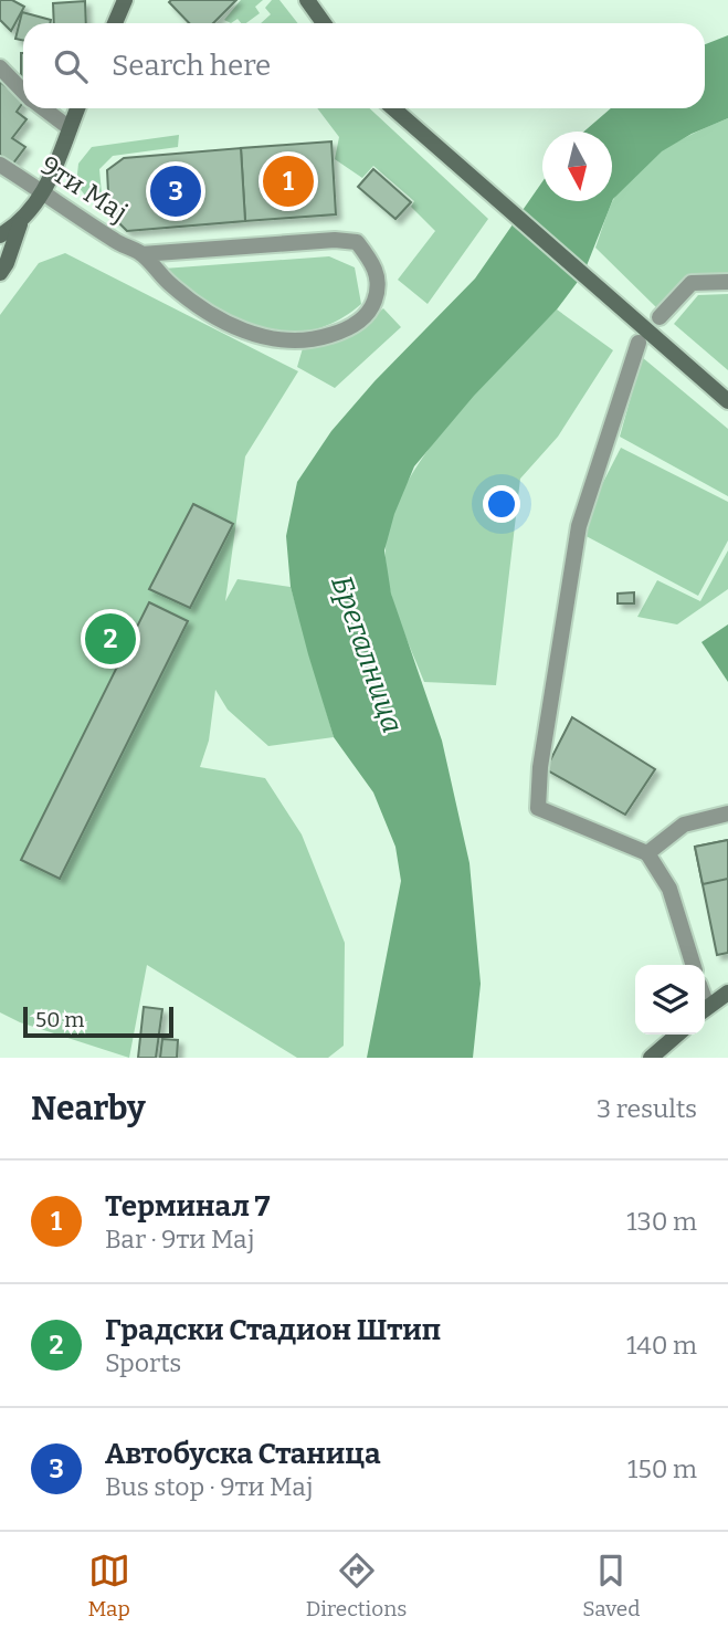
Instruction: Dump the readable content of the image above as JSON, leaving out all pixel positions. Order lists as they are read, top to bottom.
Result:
{
  "streets": {
    "street": ["9ти Мај"]
  },
  "water": ["Брегалница"],
  "scale_bar": "50 m",
  "north": "bottom",
  "page": {
    "search": "Search here",
    "pins": ["1", "3", "2"],
    "scale": "50 m",
    "heading": ["Nearby", "3 results"],
    "list": [
      {
        "mark": "1",
        "name": "Терминал 7",
        "note": "Bar · 9ти Мај",
        "value": "130 m"
      },
      {
        "mark": "2",
        "name": "Градски Стадион Штип",
        "note": "Sports",
        "value": "140 m"
      },
      {
        "mark": "3",
        "name": "Автобуска Станица",
        "note": "Bus stop · 9ти Мај",
        "value": "150 m"
      }
    ],
    "nav": ["Map", "Directions", "Saved"]
  }
}
